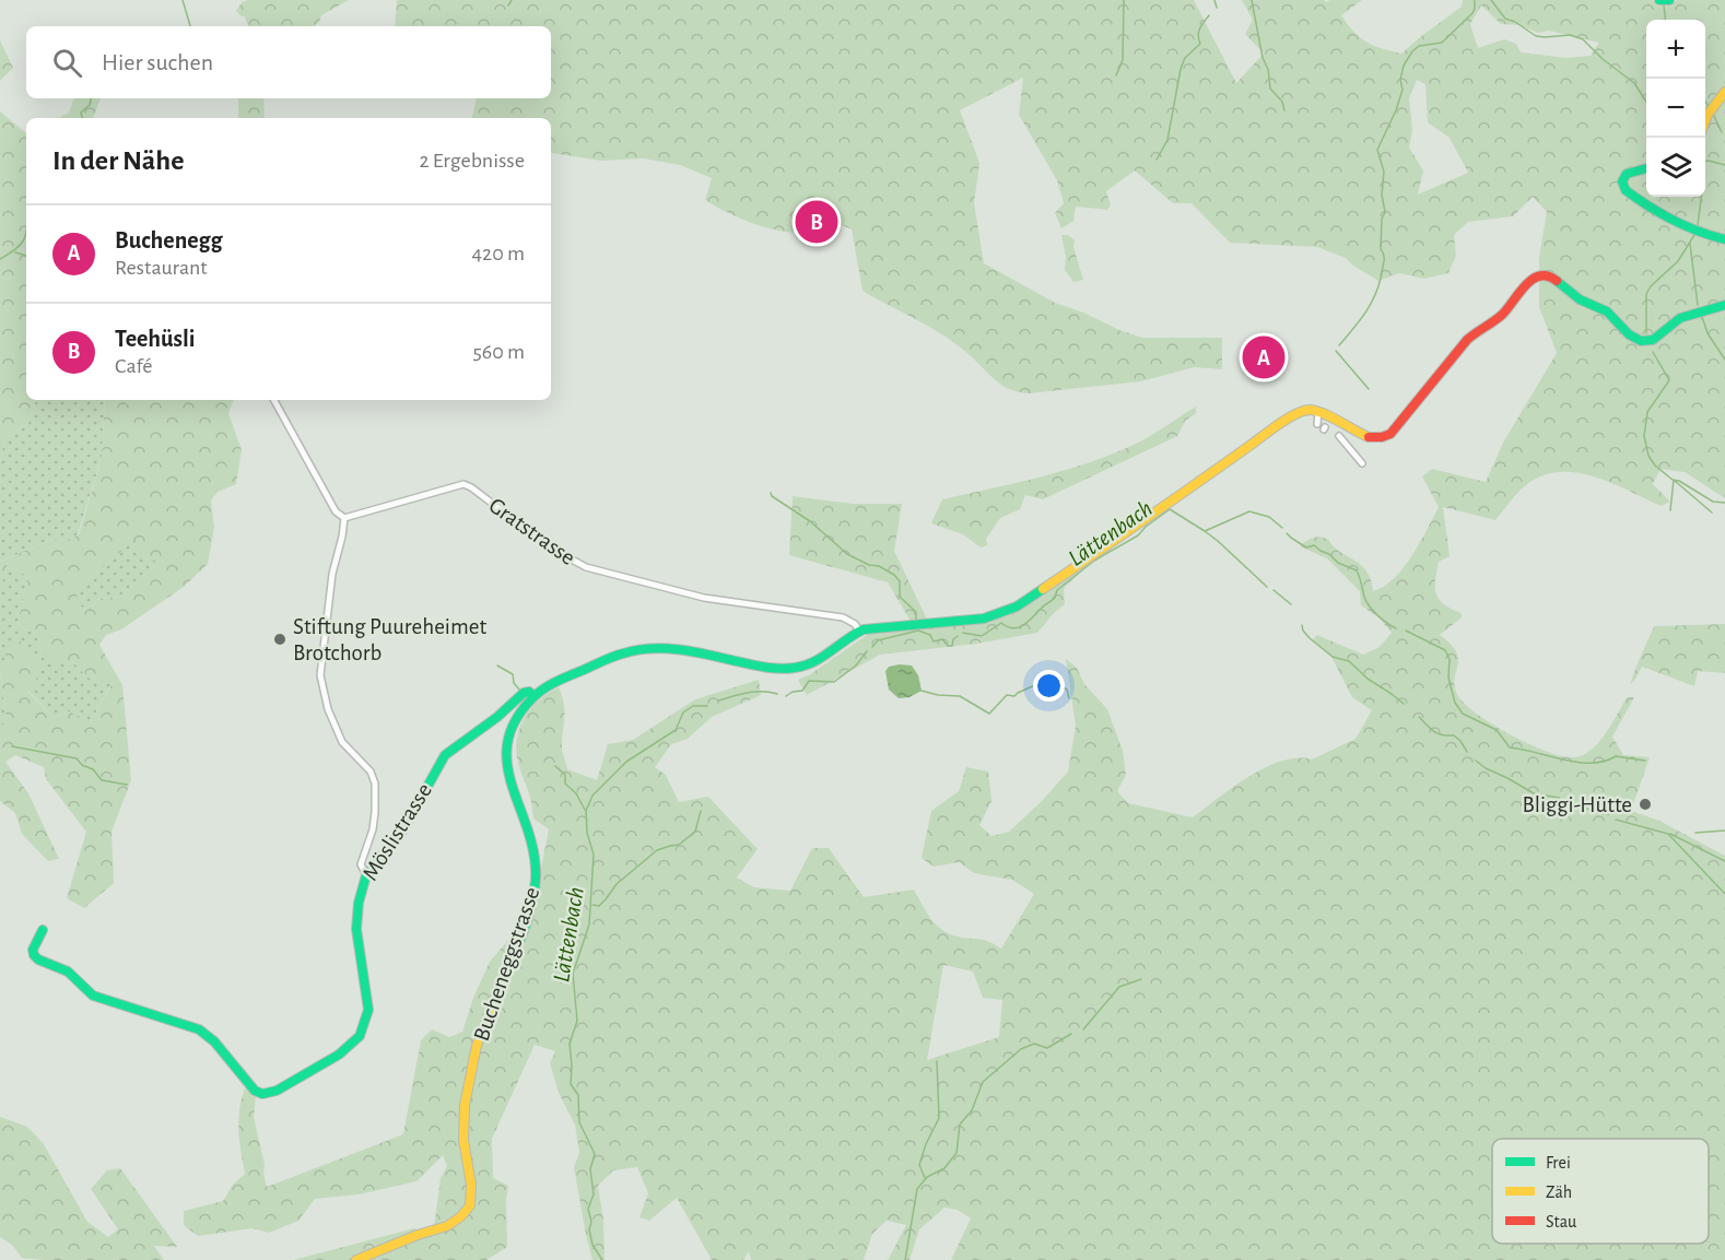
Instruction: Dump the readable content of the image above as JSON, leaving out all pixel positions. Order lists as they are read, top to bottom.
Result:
{
  "streets": {
    "street": ["Gratstrasse", "Möslistrasse", "Bucheneggstrasse"]
  },
  "crossings": [
    ["Gratstrasse", "Bucheneggstrasse"],
    ["Möslistrasse", "Bucheneggstrasse"]
  ],
  "water": ["Lättenbach"],
  "places": ["Stiftung Puureheimet Brotchorb", "Bliggi-Hütte"],
  "legend": ["Frei", "Zäh", "Stau"],
  "page": {
    "map_buttons": ["+", "−"],
    "search": "Hier suchen",
    "heading": ["In der Nähe", "2 Ergebnisse"],
    "pins": ["B", "A"],
    "list": [
      {
        "mark": "A",
        "name": "Buchenegg",
        "note": "Restaurant",
        "value": "420 m"
      },
      {
        "mark": "B",
        "name": "Teehüsli",
        "note": "Café",
        "value": "560 m"
      }
    ]
  }
}
